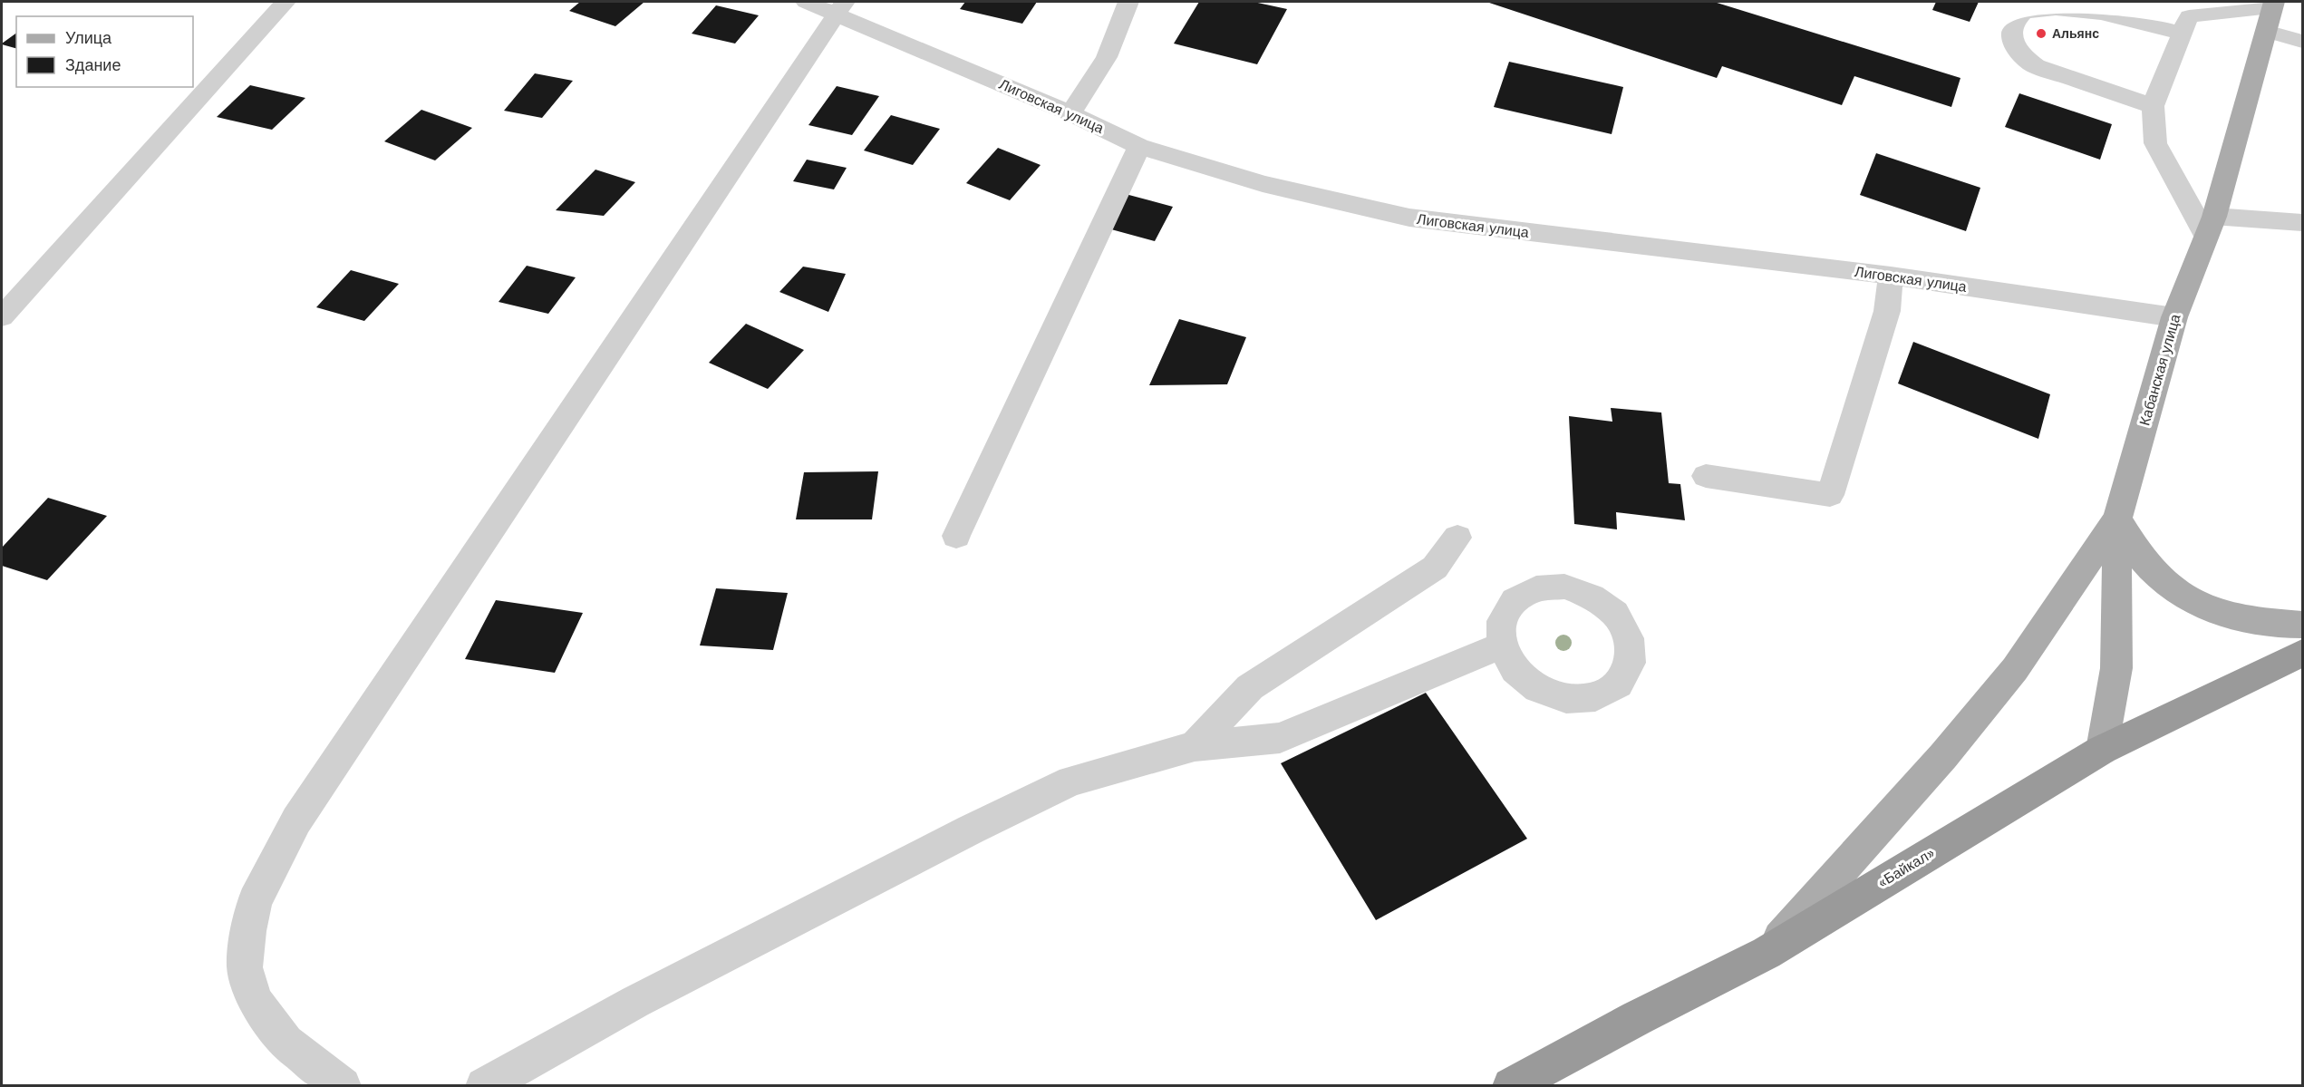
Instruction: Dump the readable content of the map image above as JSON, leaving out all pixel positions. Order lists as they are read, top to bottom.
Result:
{
  "streets": {
    "highway": ["«Байкал»"],
    "main road": ["Кабанская улица"],
    "street": ["Лиговская улица"]
  },
  "crossings": [
    ["Лиговская улица", "Кабанская улица"],
    ["Кабанская улица", "«Байкал»"]
  ],
  "places": ["Альянс"],
  "legend": ["Улица", "Здание"]
}
